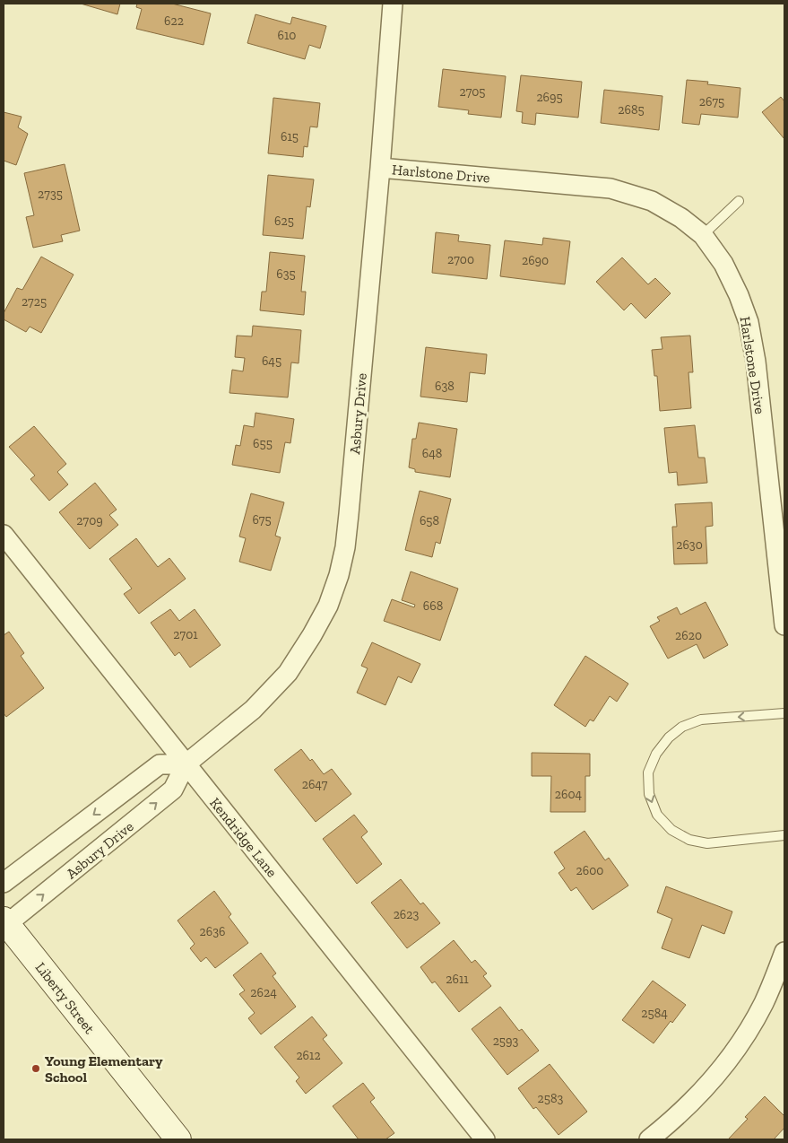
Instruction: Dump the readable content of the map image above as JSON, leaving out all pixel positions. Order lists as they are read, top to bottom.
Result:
{
  "streets": {
    "street": [
      "Harlstone Drive",
      "Asbury Drive",
      "Kendridge Lane",
      "Liberty Street"
    ]
  },
  "crossings": [
    ["Harlstone Drive", "Asbury Drive"],
    ["Asbury Drive", "Kendridge Lane"],
    ["Asbury Drive", "Liberty Street"]
  ],
  "places": ["Young Elementary School"],
  "house_numbers": [
    "622",
    "610",
    "2705",
    "2695",
    "2675",
    "2685",
    "615",
    "2735",
    "625",
    "2700",
    "2690",
    "635",
    "2725",
    "645",
    "638",
    "655",
    "648",
    "675",
    "2709",
    "658",
    "2630",
    "668",
    "2701",
    "2620",
    "2647",
    "2604",
    "2600",
    "2623",
    "2636",
    "2611",
    "2624",
    "2584",
    "2593",
    "2612",
    "2583"
  ]
}
